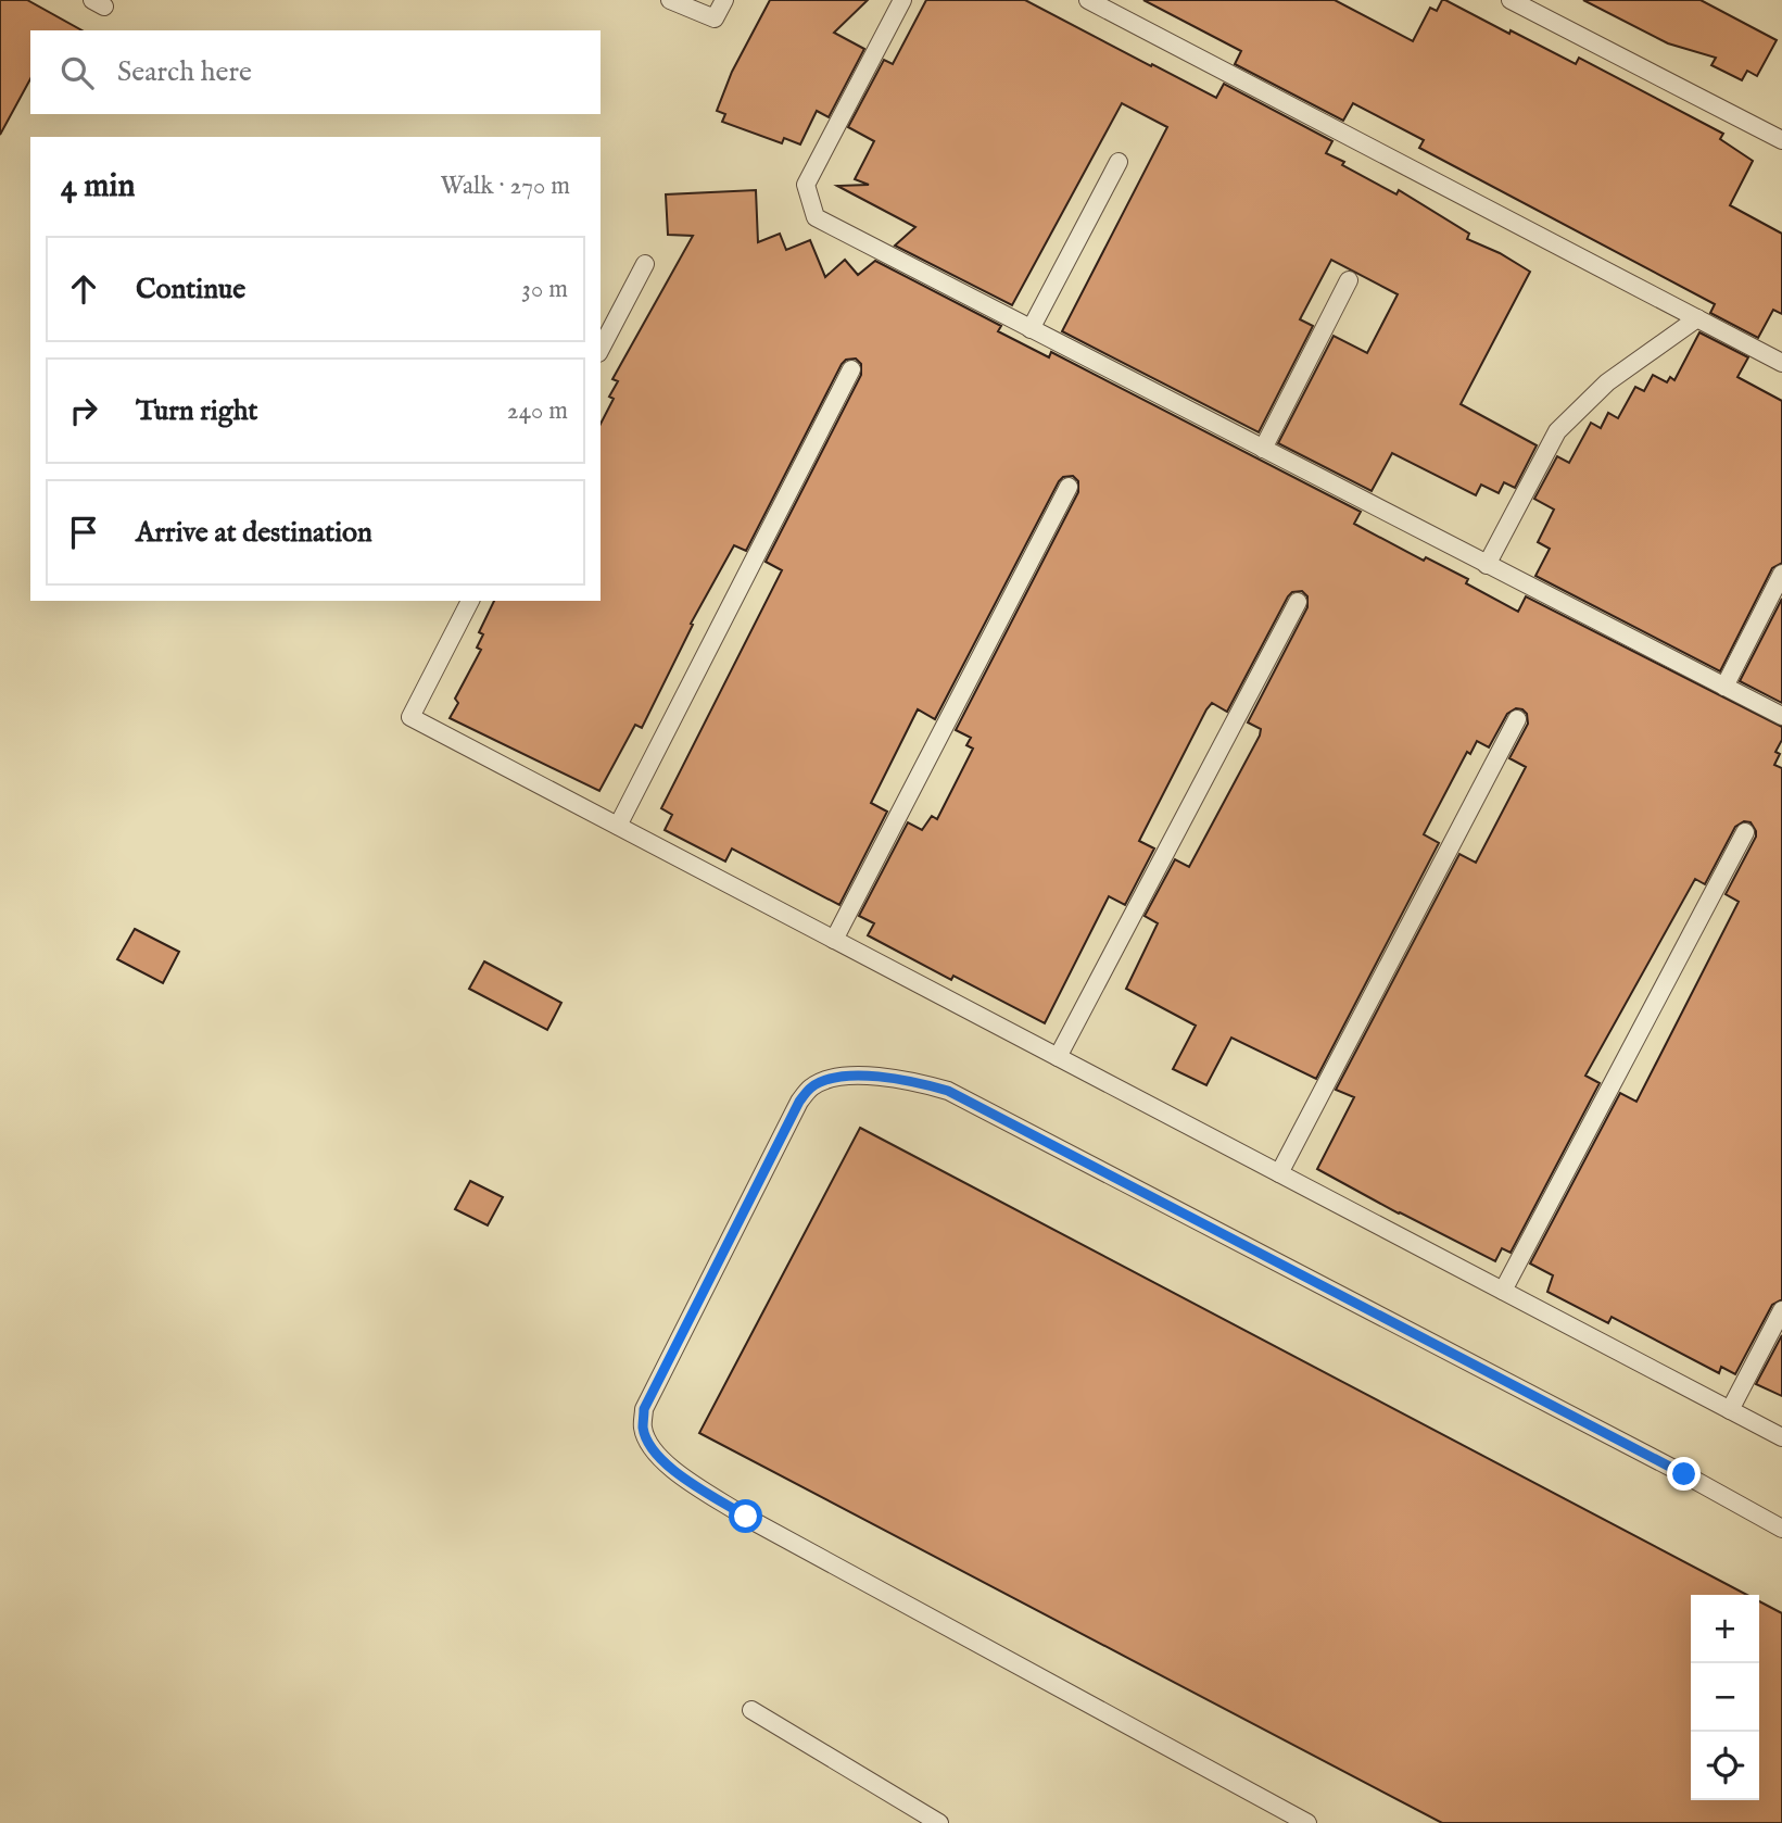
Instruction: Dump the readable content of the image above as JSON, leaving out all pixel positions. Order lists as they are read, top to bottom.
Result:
{
  "page": {
    "search": "Search here",
    "heading": ["4 min", "Walk · 270 m"],
    "list": [
      ["Continue", "30 m"],
      ["Turn right", "240 m"],
      "Arrive at destination"
    ],
    "map_buttons": ["+", "−"]
  }
}
